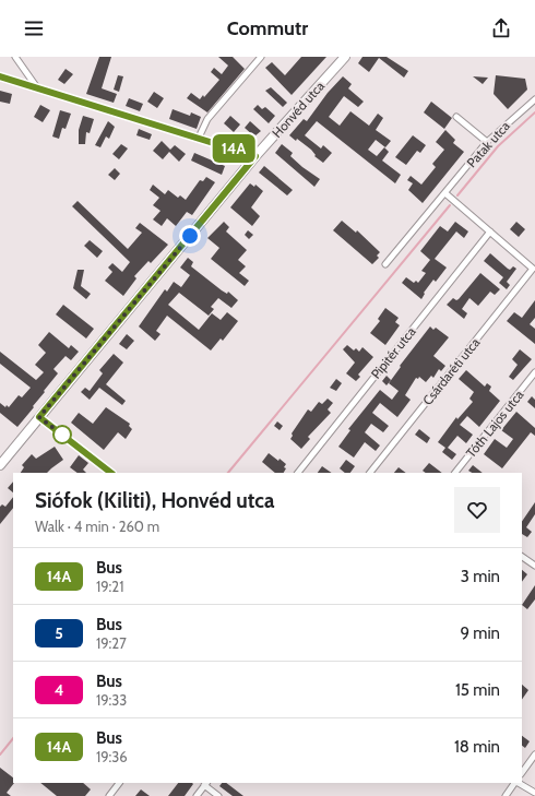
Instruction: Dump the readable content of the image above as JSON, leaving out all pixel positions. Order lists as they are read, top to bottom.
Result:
{
  "streets": {
    "main road": ["Honvéd utca"],
    "street": [
      "Patak utca",
      "Pipitér utca",
      "Csárdaréti utca",
      "Tóth Lajos utca"
    ]
  },
  "lines": ["bus line 14A"],
  "page": {
    "header": "Commutr",
    "on_map": "14A",
    "heading": ["Siófok (Kiliti), Honvéd utca", "Walk · 4 min · 260 m"],
    "list": [
      {
        "mark": "14A",
        "name": "Bus",
        "note": "19:21",
        "value": "3 min"
      },
      {
        "mark": "5",
        "name": "Bus",
        "note": "19:27",
        "value": "9 min"
      },
      {
        "mark": "4",
        "name": "Bus",
        "note": "19:33",
        "value": "15 min"
      },
      {
        "mark": "14A",
        "name": "Bus",
        "note": "19:36",
        "value": "18 min"
      }
    ]
  }
}
